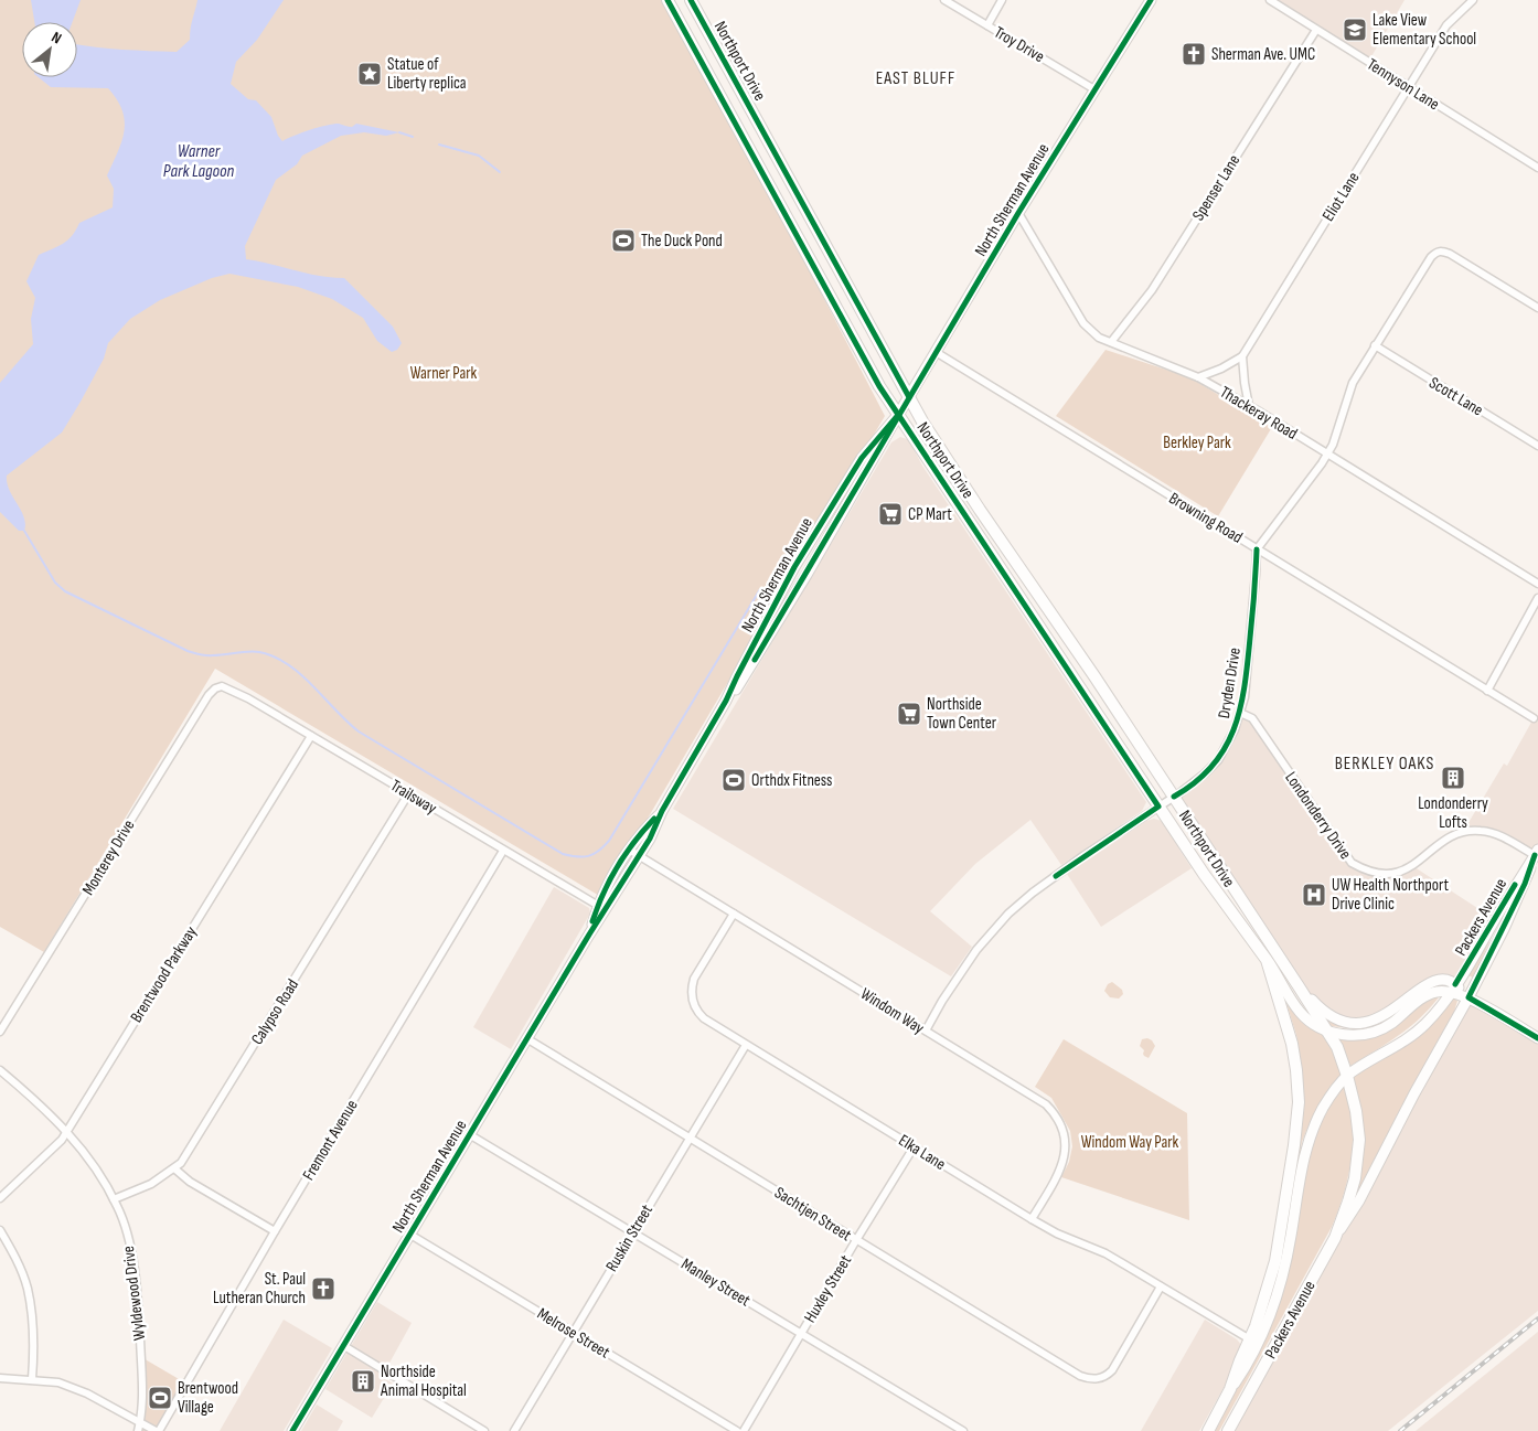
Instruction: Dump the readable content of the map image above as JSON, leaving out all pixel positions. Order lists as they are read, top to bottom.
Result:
{
  "streets": {
    "main road": ["Northport Drive", "Packers Avenue"],
    "street": [
      "Troy Drive",
      "Tennyson Lane",
      "Spenser Lane",
      "Eliot Lane",
      "North Sherman Avenue",
      "Scott Lane",
      "Thackeray Road",
      "Browning Road",
      "Dryden Drive",
      "Trailsway",
      "Londonderry Drive",
      "Monterey Drive",
      "Brentwood Parkway",
      "Windom Way",
      "Calypso Road",
      "Fremont Avenue",
      "Elka Lane",
      "Sachtjen Street",
      "Ruskin Street",
      "Manley Street",
      "Huxley Street",
      "Wyldewood Drive",
      "Melrose Street"
    ]
  },
  "crossings": [
    ["Troy Drive", "North Sherman Avenue"],
    ["Northport Drive", "North Sherman Avenue"],
    ["Northport Drive", "Dryden Drive"],
    ["Northport Drive", "Packers Avenue"],
    ["Northport Drive", "Elka Lane"],
    ["Tennyson Lane", "Spenser Lane"],
    ["Tennyson Lane", "Eliot Lane"],
    ["Spenser Lane", "Thackeray Road"],
    ["Eliot Lane", "Thackeray Road"],
    ["North Sherman Avenue", "Thackeray Road"],
    ["North Sherman Avenue", "Browning Road"],
    ["North Sherman Avenue", "Trailsway"],
    ["North Sherman Avenue", "Windom Way"],
    ["North Sherman Avenue", "Sachtjen Street"],
    ["North Sherman Avenue", "Manley Street"],
    ["North Sherman Avenue", "Melrose Street"],
    ["Browning Road", "Dryden Drive"],
    ["Dryden Drive", "Londonderry Drive"],
    ["Dryden Drive", "Windom Way"],
    ["Trailsway", "Monterey Drive"],
    ["Trailsway", "Brentwood Parkway"],
    ["Trailsway", "Calypso Road"],
    ["Trailsway", "Fremont Avenue"],
    ["Londonderry Drive", "Packers Avenue"],
    ["Brentwood Parkway", "Wyldewood Drive"],
    ["Windom Way", "Elka Lane"],
    ["Calypso Road", "Wyldewood Drive"],
    ["Elka Lane", "Sachtjen Street"],
    ["Elka Lane", "Ruskin Street"],
    ["Elka Lane", "Huxley Street"],
    ["Sachtjen Street", "Ruskin Street"],
    ["Sachtjen Street", "Huxley Street"],
    ["Ruskin Street", "Manley Street"],
    ["Ruskin Street", "Melrose Street"],
    ["Manley Street", "Huxley Street"]
  ],
  "districts": ["EAST BLUFF", "BERKLEY OAKS"],
  "water": ["Warner Park Lagoon"],
  "parks": ["Warner Park", "Berkley Park", "Windom Way Park"],
  "places": {
    "school or university": ["Lake View Elementary School"],
    "church": ["Sherman Ave. UMC", "St. Paul Lutheran Church"],
    "place": ["Statue of Liberty replica"],
    "sports": ["The Duck Pond", "Orthdx Fitness", "Brentwood Village"],
    "supermarket": ["CP Mart", "Northside Town Center"],
    "building": ["Londonderry Lofts", "Northside Animal Hospital"],
    "hospital": ["UW Health Northport Drive Clinic"]
  },
  "north": "top right"
}
